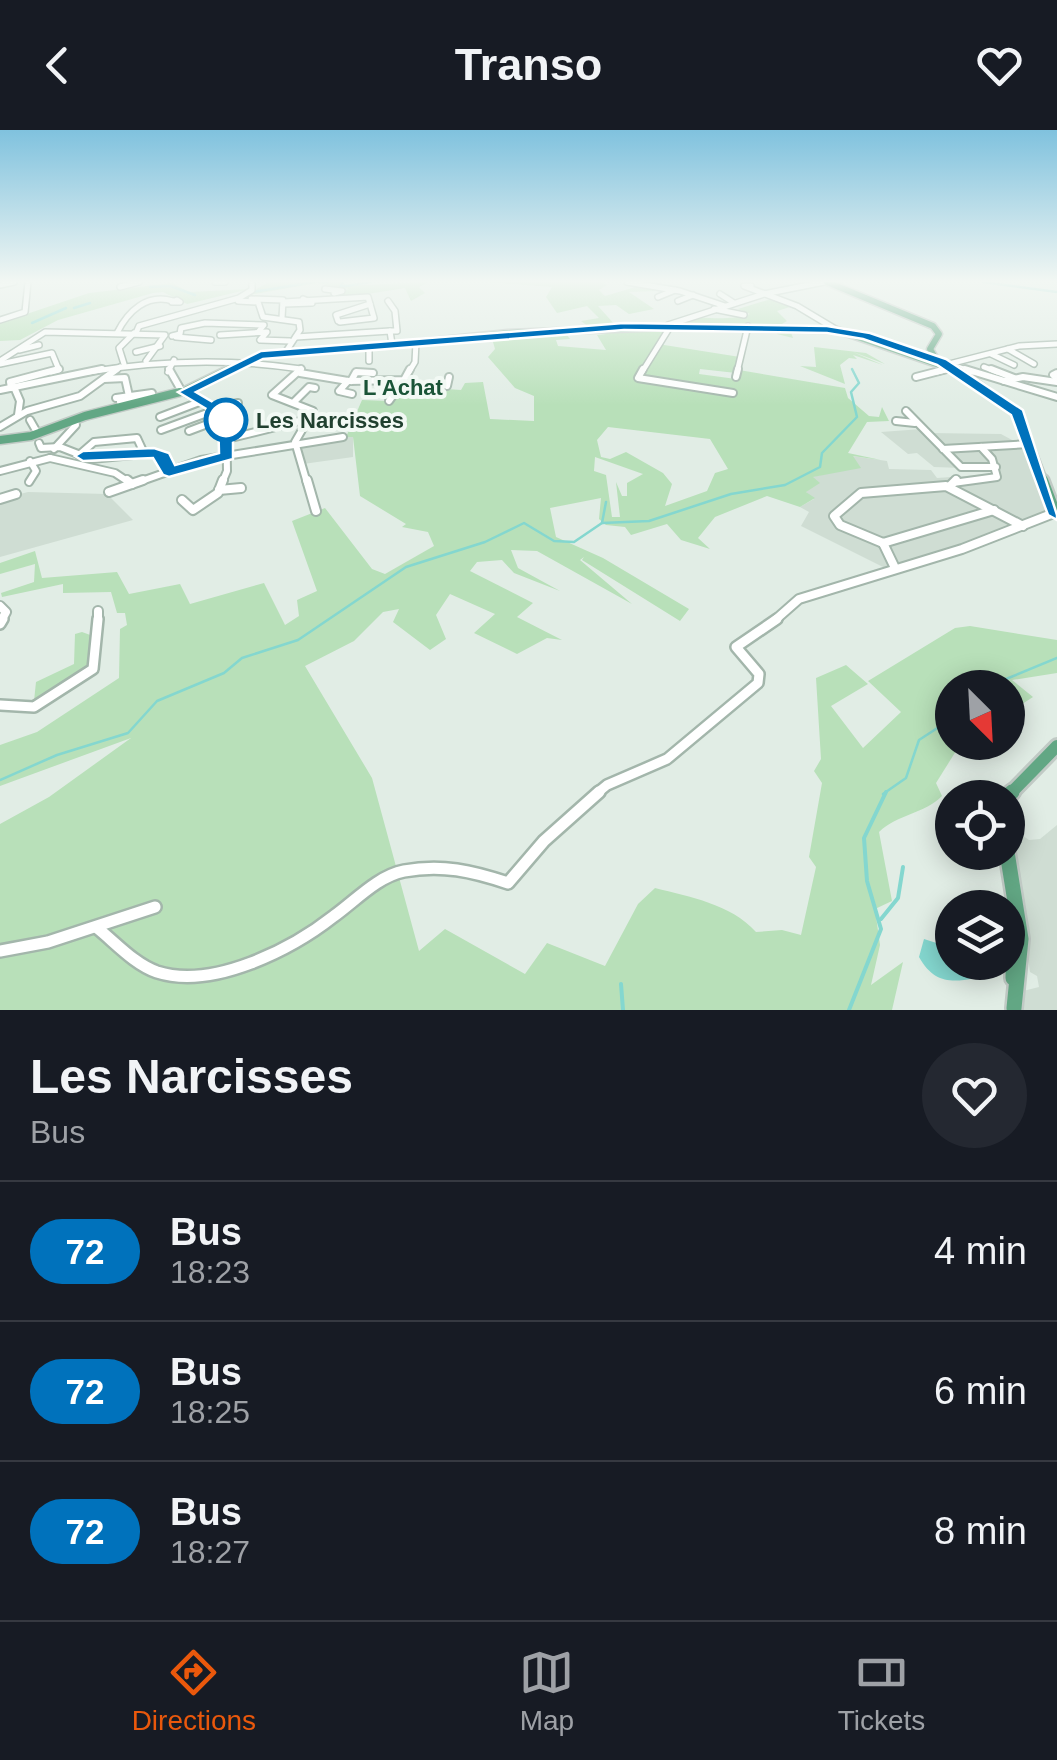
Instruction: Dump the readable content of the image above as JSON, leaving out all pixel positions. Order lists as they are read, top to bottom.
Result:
{
  "districts": ["L'Achat"],
  "places": ["Les Narcisses"],
  "lines": ["bus line 72"],
  "north": "bottom right",
  "page": {
    "header": "Transo",
    "heading": ["Les Narcisses", "Bus"],
    "list": [
      {
        "mark": "72",
        "name": "Bus",
        "note": "18:23",
        "value": "4 min"
      },
      {
        "mark": "72",
        "name": "Bus",
        "note": "18:25",
        "value": "6 min"
      },
      {
        "mark": "72",
        "name": "Bus",
        "note": "18:27",
        "value": "8 min"
      }
    ],
    "tabs": ["Directions", "Map", "Tickets"]
  }
}
